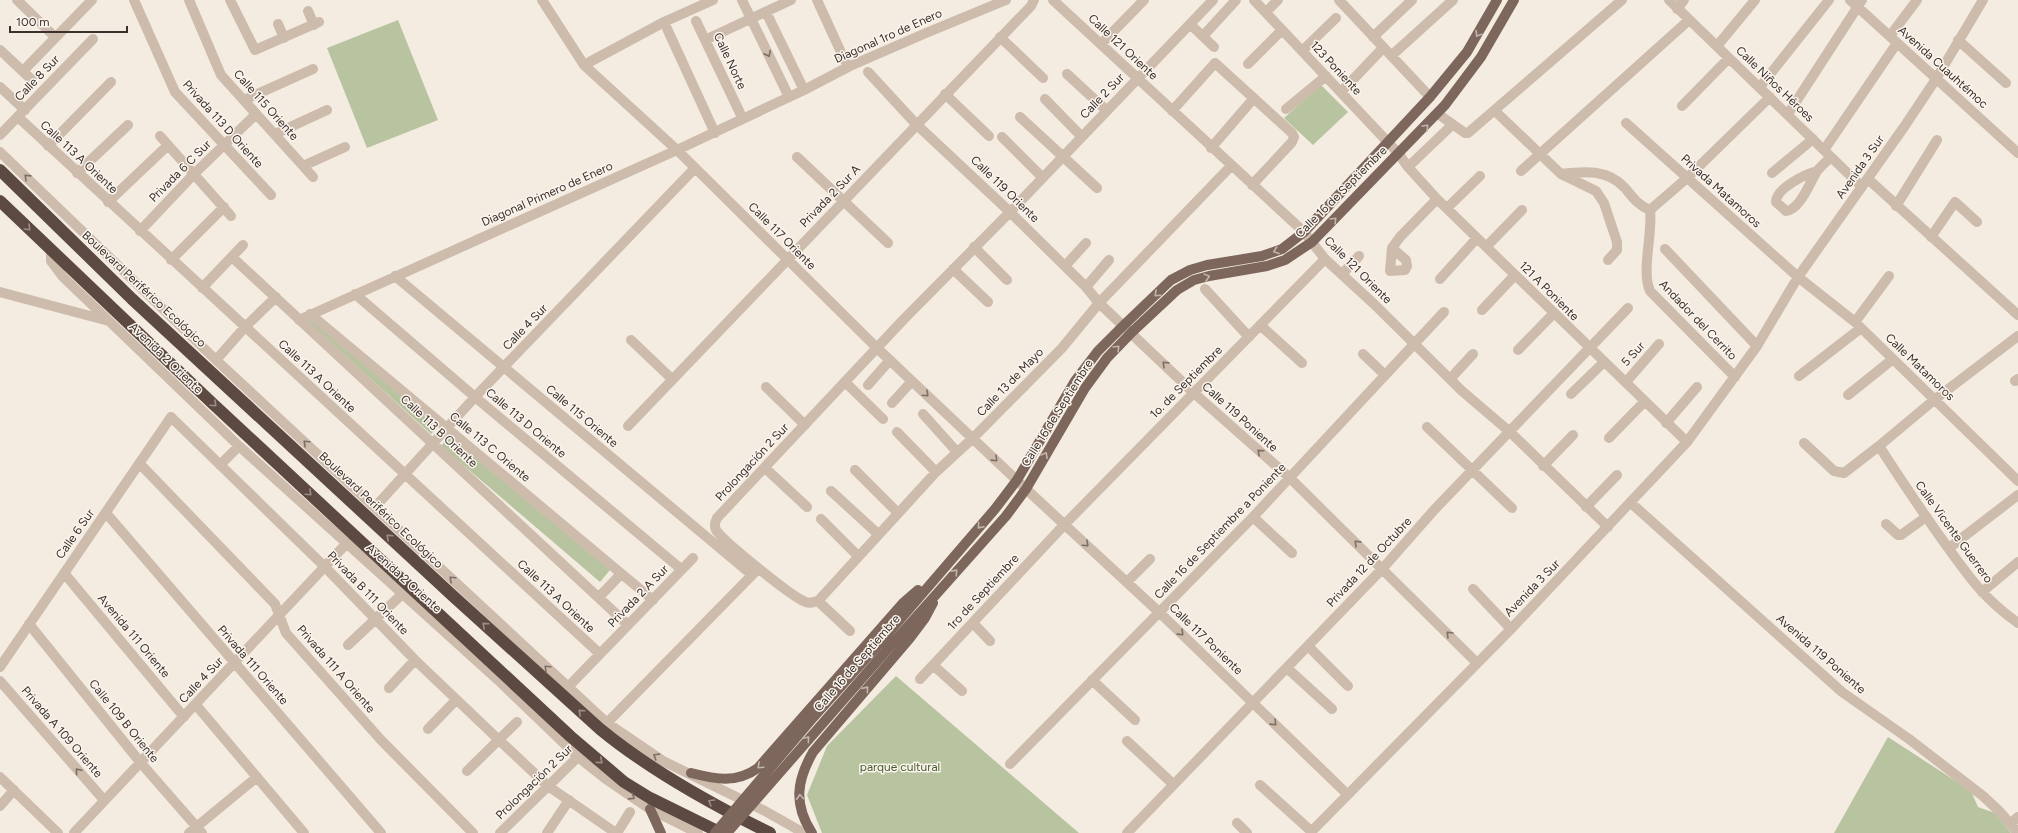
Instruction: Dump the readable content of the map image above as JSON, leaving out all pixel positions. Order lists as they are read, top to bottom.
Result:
{
  "streets": {
    "highway": ["Boulevard Periférico Ecológico"],
    "main road": ["Calle 16 de Septiembre"],
    "street": [
      "Diagonal 1ro de Enero",
      "Calle 121 Oriente",
      "Calle Norte",
      "Avenida Cuauhtémoc",
      "123 Poniente",
      "Calle 8 Sur",
      "Calle Niños Héroes",
      "Calle 2 Sur",
      "Calle 115 Oriente",
      "Privada 113 D Oriente",
      "Calle 113 A Oriente",
      "Avenida 3 Sur",
      "Privada 6 C Sur",
      "Calle 119 Oriente",
      "Privada Matamoros",
      "Diagonal Primero de Enero",
      "Privada 2 Sur A",
      "Calle 117 Oriente",
      "121 A Poniente",
      "Andador del Cerrito",
      "Calle 4 Sur",
      "5 Sur",
      "Avenida 2 Oriente",
      "Calle Matamoros",
      "Calle 13 de Mayo",
      "1o. de Septiembre",
      "Calle 119 Poniente",
      "Calle 113 D Oriente",
      "Calle 113 B Oriente",
      "Calle 113 C Oriente",
      "Prolongación 2 Sur",
      "Calle 16 de Septiembre a Poniente",
      "Calle Vicente Guerrero",
      "Calle 6 Sur",
      "Privada 12 de Octubre",
      "1ro de Septiembre",
      "Privada B 111 Oriente",
      "Privada 2 A Sur",
      "Avenida 111 Oriente",
      "Calle 117 Poniente",
      "Avenida 119 Poniente",
      "Privada 111 Oriente",
      "Privada 111 A Oriente",
      "Calle 109 B Oriente",
      "Privada A 109 Oriente"
    ]
  },
  "crossings": [
    ["Diagonal 1ro de Enero", "Diagonal Primero de Enero"],
    ["Calle 121 Oriente", "Calle 2 Sur"],
    ["Calle 121 Oriente", "Avenida 3 Sur"],
    ["Calle 121 Oriente", "Calle 16 de Septiembre"],
    ["Calle 121 Oriente", "Calle 13 de Mayo"],
    ["Calle 121 Oriente", "1o. de Septiembre"],
    ["Calle 121 Oriente", "Calle 16 de Septiembre a Poniente"],
    ["Calle 121 Oriente", "Privada 12 de Octubre"],
    ["Avenida Cuauhtémoc", "Avenida 3 Sur"],
    ["123 Poniente", "Calle 16 de Septiembre"],
    ["123 Poniente", "121 A Poniente"],
    ["Calle 8 Sur", "Calle 113 A Oriente"],
    ["Calle Niños Héroes", "Avenida 3 Sur"],
    ["Calle 2 Sur", "Calle 119 Oriente"],
    ["Calle 2 Sur", "Prolongación 2 Sur"],
    ["Calle 115 Oriente", "Privada 6 C Sur"],
    ["Calle 115 Oriente", "Diagonal Primero de Enero"],
    ["Calle 115 Oriente", "Calle 4 Sur"],
    ["Calle 115 Oriente", "Calle 13 de Mayo"],
    ["Calle 115 Oriente", "Prolongación 2 Sur"],
    ["Privada 113 D Oriente", "Privada 6 C Sur"],
    ["Calle 113 A Oriente", "Privada 6 C Sur"],
    ["Calle 113 A Oriente", "Calle 4 Sur"],
    ["Calle 113 A Oriente", "Privada 2 A Sur"],
    ["Avenida 3 Sur", "Privada Matamoros"],
    ["Avenida 3 Sur", "121 A Poniente"],
    ["Avenida 3 Sur", "Andador del Cerrito"],
    ["Avenida 3 Sur", "Calle Matamoros"],
    ["Avenida 3 Sur", "Calle 119 Poniente"],
    ["Avenida 3 Sur", "Calle 117 Poniente"],
    ["Avenida 3 Sur", "Avenida 119 Poniente"],
    ["Calle 119 Oriente", "Calle 16 de Septiembre"],
    ["Calle 119 Oriente", "Privada 2 Sur A"],
    ["Calle 119 Oriente", "Calle 13 de Mayo"],
    ["Calle 119 Oriente", "Calle 119 Poniente"],
    ["Calle 119 Oriente", "Prolongación 2 Sur"],
    ["Privada Matamoros", "Calle Matamoros"],
    ["Calle 16 de Septiembre", "Calle 117 Oriente"],
    ["Calle 16 de Septiembre", "121 A Poniente"],
    ["Calle 16 de Septiembre", "Calle 119 Poniente"],
    ["Calle 16 de Septiembre", "Calle 117 Poniente"],
    ["Diagonal Primero de Enero", "Calle 117 Oriente"],
    ["Diagonal Primero de Enero", "Calle 113 D Oriente"],
    ["Diagonal Primero de Enero", "Calle 113 B Oriente"],
    ["Diagonal Primero de Enero", "Calle 113 C Oriente"],
    ["Privada 2 Sur A", "Calle 117 Oriente"],
    ["Calle 117 Oriente", "Calle 4 Sur"],
    ["Calle 117 Oriente", "Calle 13 de Mayo"],
    ["Calle 117 Oriente", "Prolongación 2 Sur"],
    ["Calle 117 Oriente", "Calle 117 Poniente"],
    ["121 A Poniente", "5 Sur"],
    ["121 A Poniente", "Privada 12 de Octubre"],
    ["Calle 4 Sur", "Avenida 2 Oriente"],
    ["Calle 4 Sur", "Calle 113 D Oriente"],
    ["Calle 4 Sur", "Calle 113 B Oriente"],
    ["Calle 4 Sur", "Calle 113 C Oriente"],
    ["Calle 4 Sur", "Privada B 111 Oriente"],
    ["Calle 4 Sur", "Avenida 111 Oriente"],
    ["Calle 4 Sur", "Privada 111 Oriente"],
    ["Calle 4 Sur", "Privada 111 A Oriente"],
    ["Calle 4 Sur", "Calle 109 B Oriente"],
    ["Calle 4 Sur", "Privada A 109 Oriente"],
    ["Avenida 2 Oriente", "Prolongación 2 Sur"],
    ["1o. de Septiembre", "Calle 119 Poniente"],
    ["1o. de Septiembre", "1ro de Septiembre"],
    ["1o. de Septiembre", "Calle 117 Poniente"],
    ["Calle 119 Poniente", "Calle 16 de Septiembre a Poniente"],
    ["Calle 119 Poniente", "Privada 12 de Octubre"],
    ["Calle 113 D Oriente", "Privada 2 A Sur"],
    ["Calle 113 B Oriente", "Privada 2 A Sur"],
    ["Calle 113 C Oriente", "Privada 2 A Sur"],
    ["Prolongación 2 Sur", "Privada B 111 Oriente"],
    ["Calle 16 de Septiembre a Poniente", "Calle 117 Poniente"],
    ["Calle 6 Sur", "Privada B 111 Oriente"],
    ["Calle 6 Sur", "Avenida 111 Oriente"],
    ["Calle 6 Sur", "Privada 111 Oriente"],
    ["Calle 6 Sur", "Privada 111 A Oriente"],
    ["Calle 6 Sur", "Calle 109 B Oriente"],
    ["Privada 12 de Octubre", "Calle 117 Poniente"],
    ["1ro de Septiembre", "Calle 117 Poniente"]
  ],
  "parks": ["parque cultural"],
  "scale_bar": "100 m"
}
